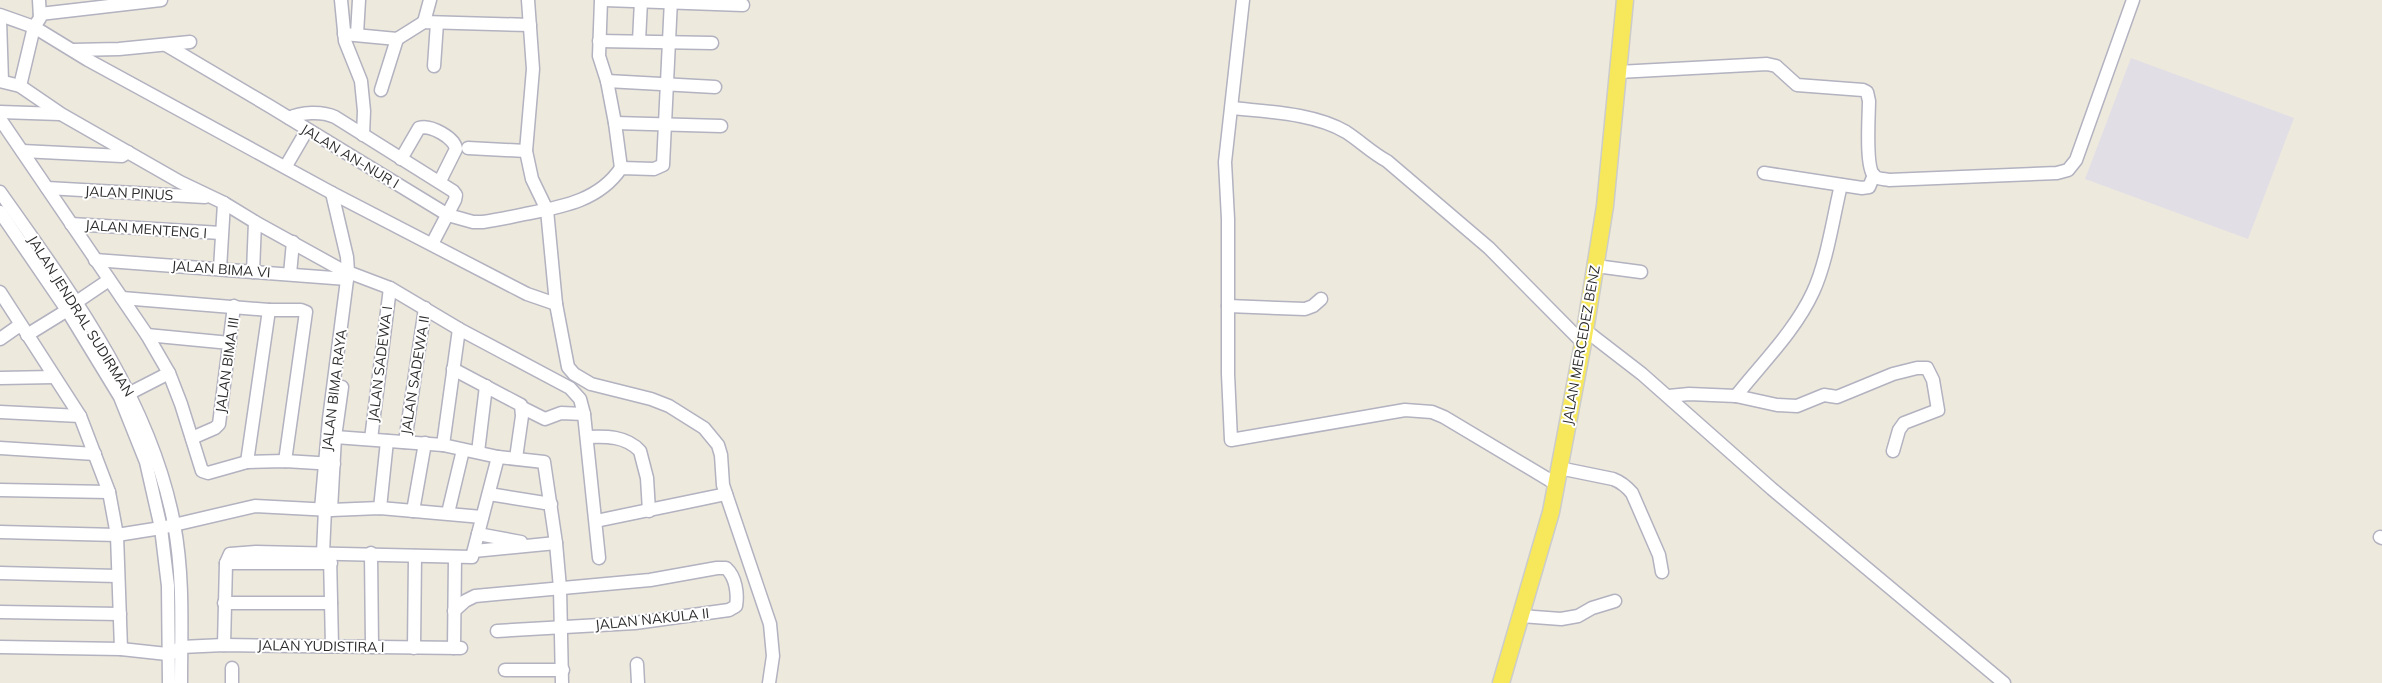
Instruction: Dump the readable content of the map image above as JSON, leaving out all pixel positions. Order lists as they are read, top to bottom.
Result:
{
  "streets": {
    "main road": ["JALAN MERCEDEZ BENZ"],
    "street": [
      "JALAN AN-NUR I",
      "JALAN PINUS",
      "JALAN MENTENG I",
      "JALAN BIMA VI",
      "JALAN JENDRAL SUDIRMAN",
      "JALAN SADEWA I",
      "JALAN BIMA III",
      "JALAN SADEWA II",
      "JALAN BIMA RAYA",
      "JALAN NAKULA II",
      "JALAN YUDISTIRA I"
    ]
  },
  "crossings": [
    ["JALAN BIMA VI", "JALAN BIMA RAYA"],
    ["JALAN JENDRAL SUDIRMAN", "JALAN YUDISTIRA I"],
    ["JALAN BIMA RAYA", "JALAN YUDISTIRA I"]
  ]
}
